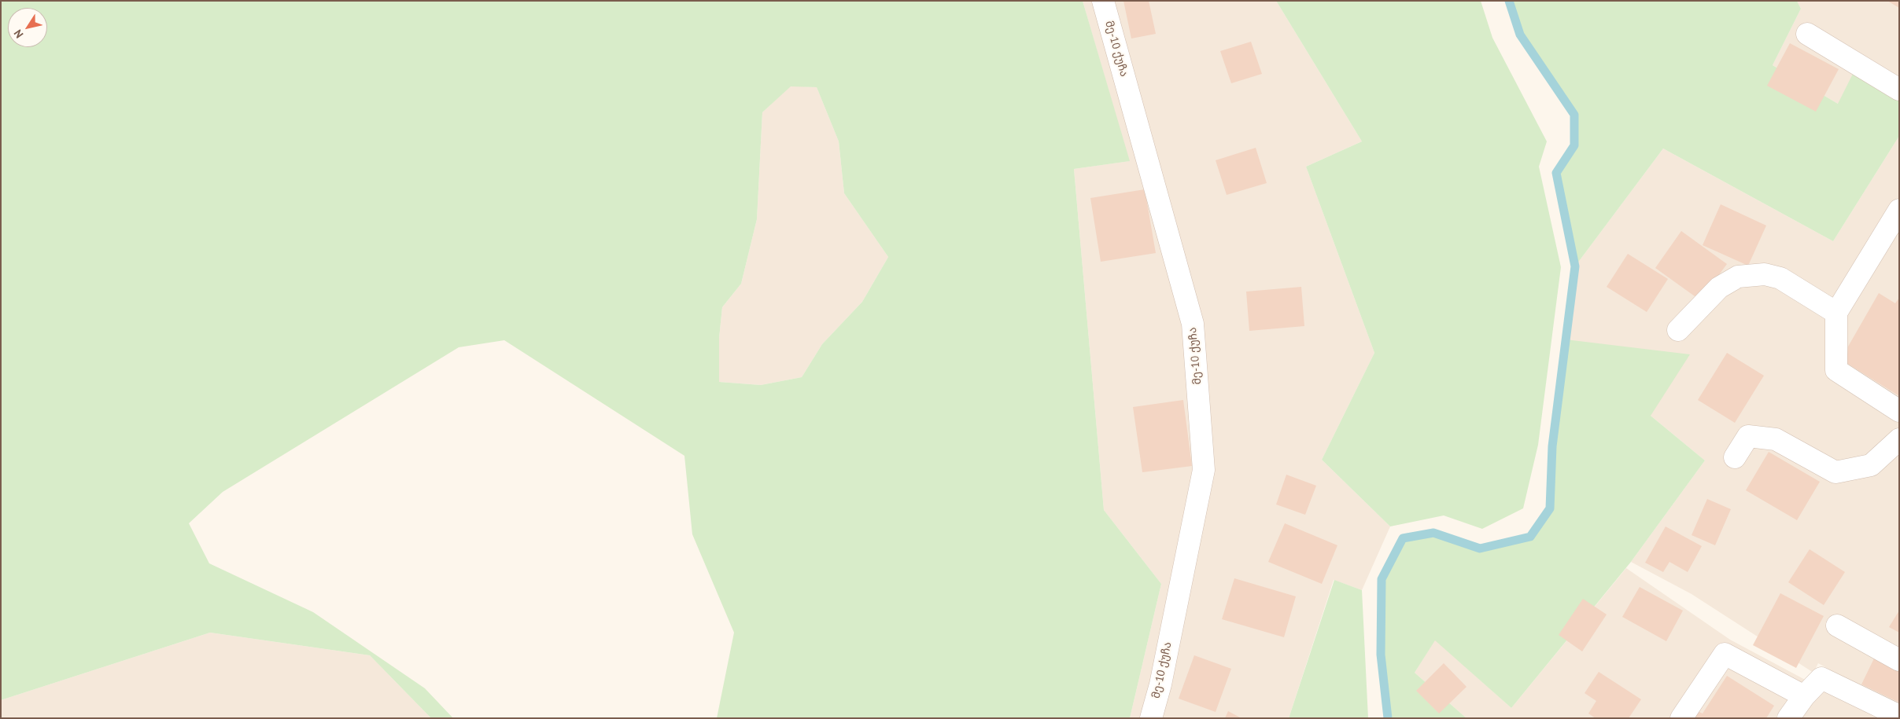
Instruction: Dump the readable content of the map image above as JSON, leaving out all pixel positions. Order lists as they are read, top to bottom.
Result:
{
  "streets": {
    "street": ["მე-10 ქუჩა"]
  },
  "north": "bottom left"
}
